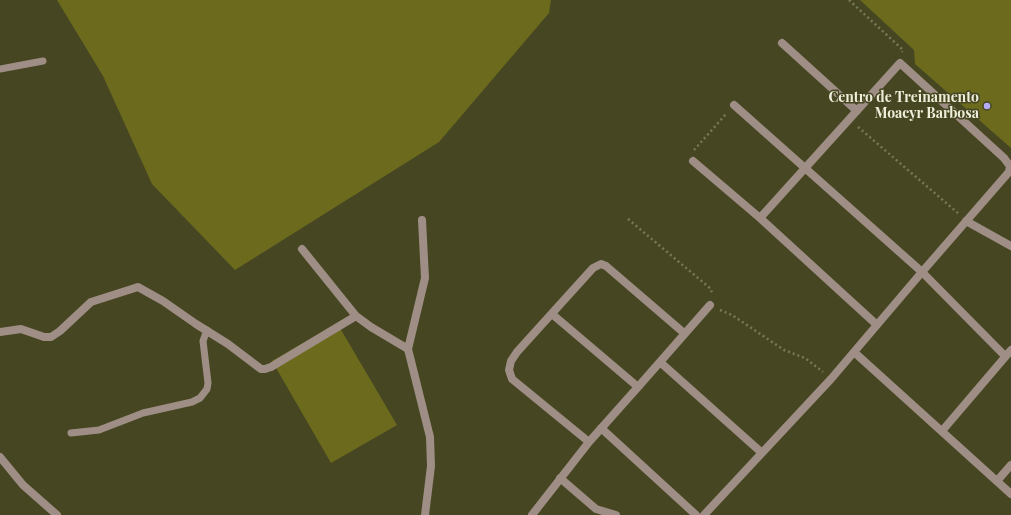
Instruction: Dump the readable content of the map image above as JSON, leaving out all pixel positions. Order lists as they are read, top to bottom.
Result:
{
  "places": ["Centro de Treinamento Moacyr Barbosa"]
}
